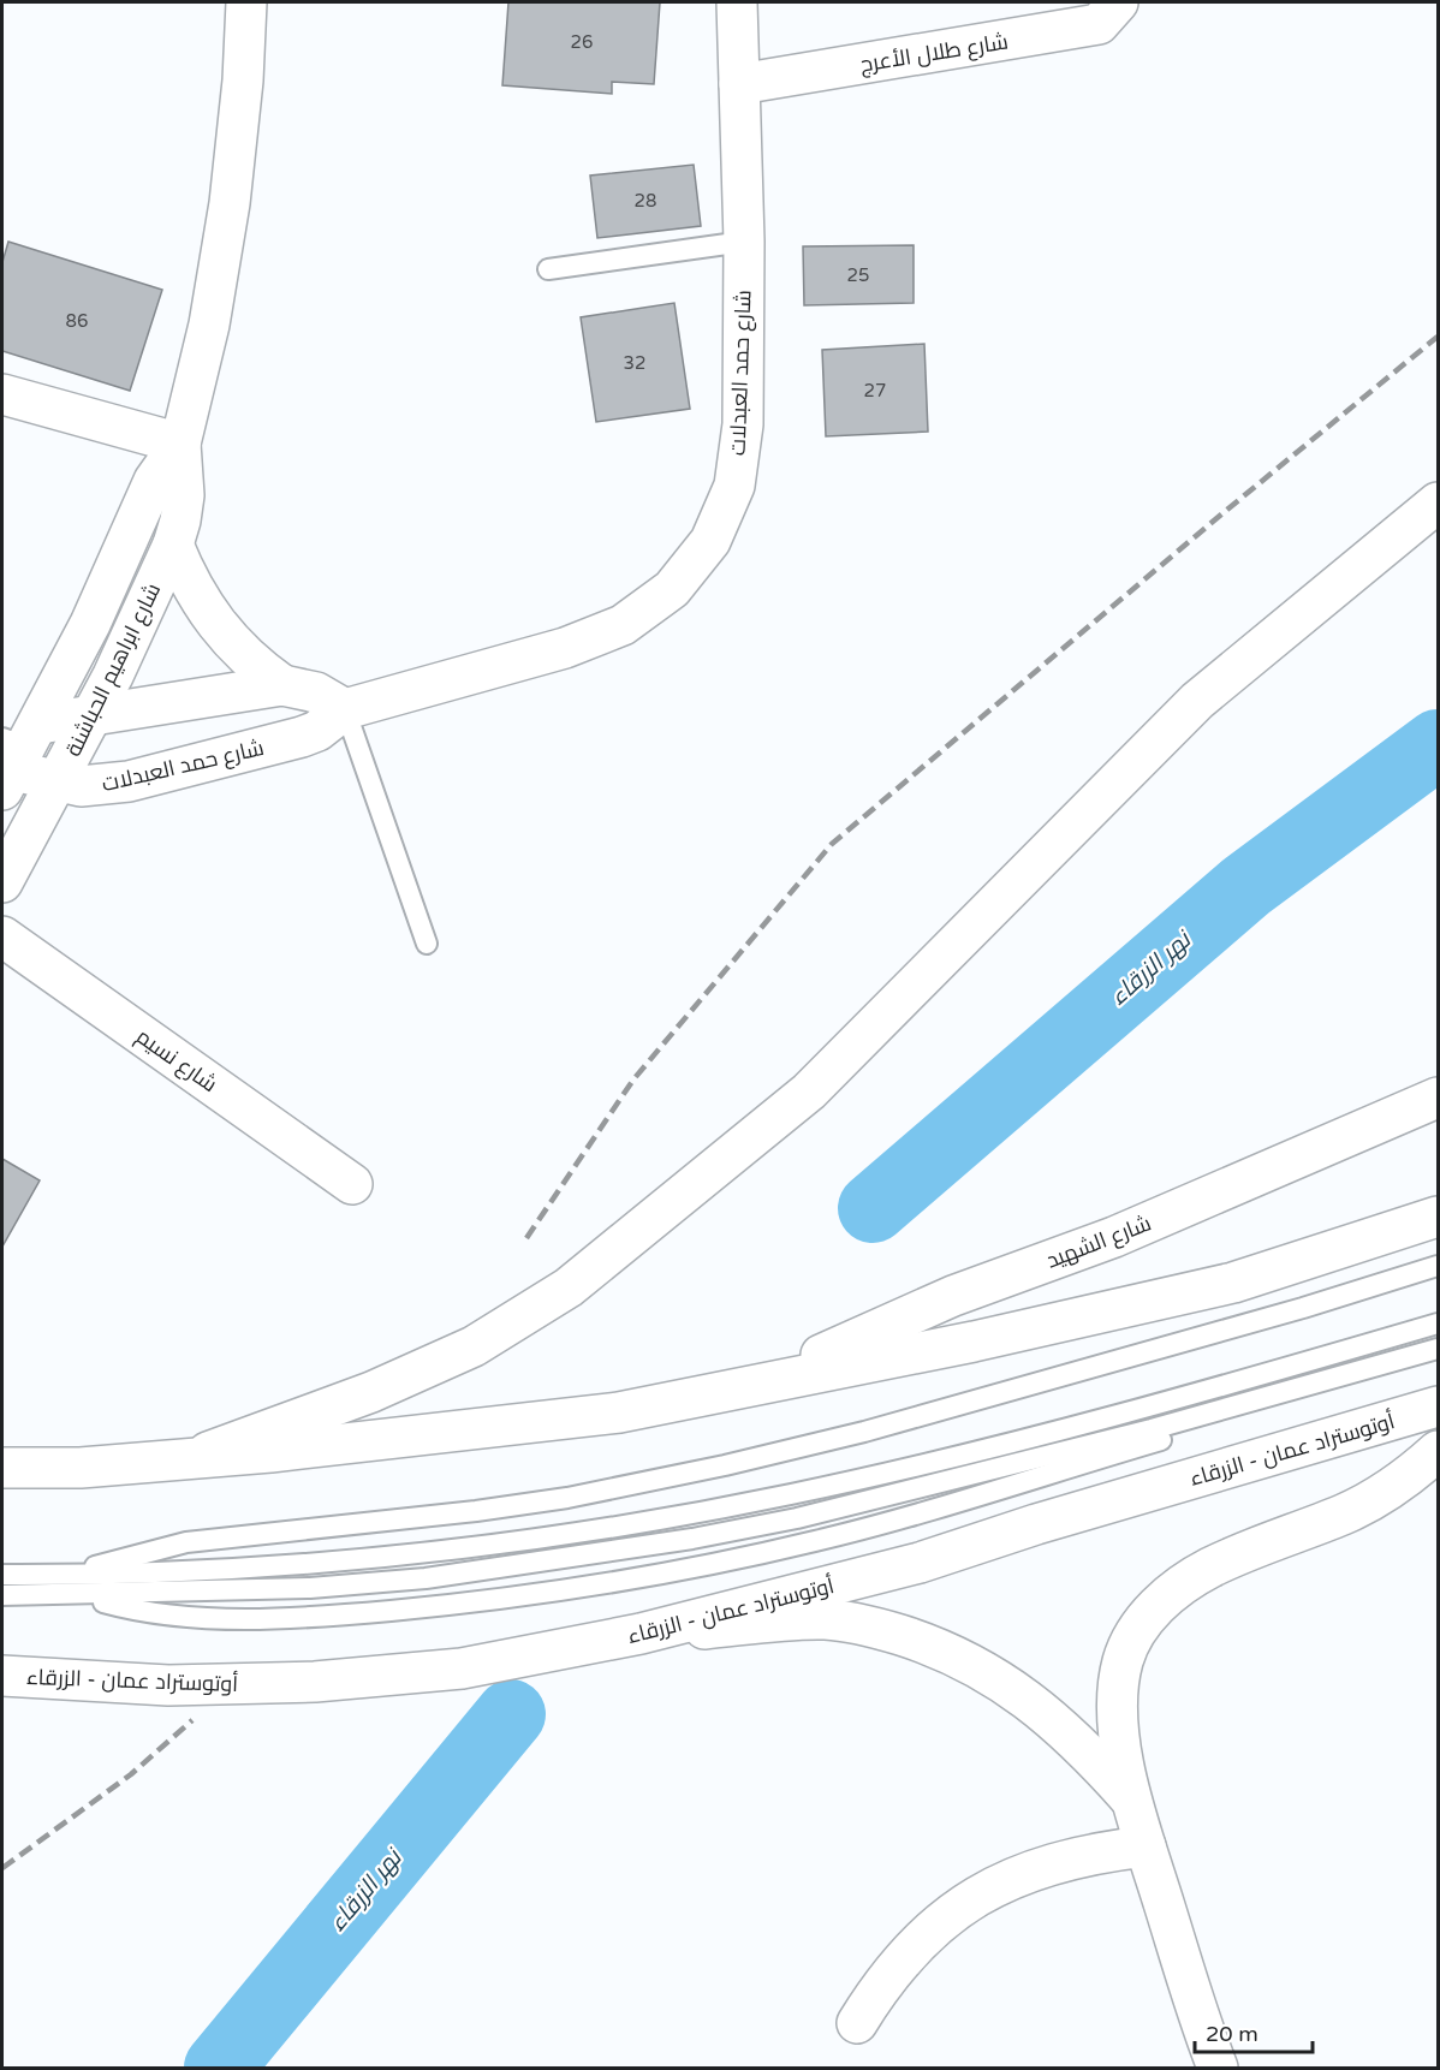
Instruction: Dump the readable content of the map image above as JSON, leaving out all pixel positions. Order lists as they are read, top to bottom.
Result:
{
  "streets": {
    "main road": [
      "شارع طلال الأعرج",
      "شارع حمد العبدلات",
      "شارع ابراهيم الحباشنة",
      "شارع نسيم",
      "شارع الشهيد",
      "أوتوستراد عمان - الزرقاء"
    ]
  },
  "crossings": [
    ["شارع طلال الأعرج", "شارع حمد العبدلات"],
    ["شارع حمد العبدلات", "شارع ابراهيم الحباشنة"]
  ],
  "water": ["نهر الزرقاء"],
  "house_numbers": [
    "26",
    "28",
    "25",
    "86",
    "32",
    "27"
  ],
  "scale_bar": "20 m"
}
